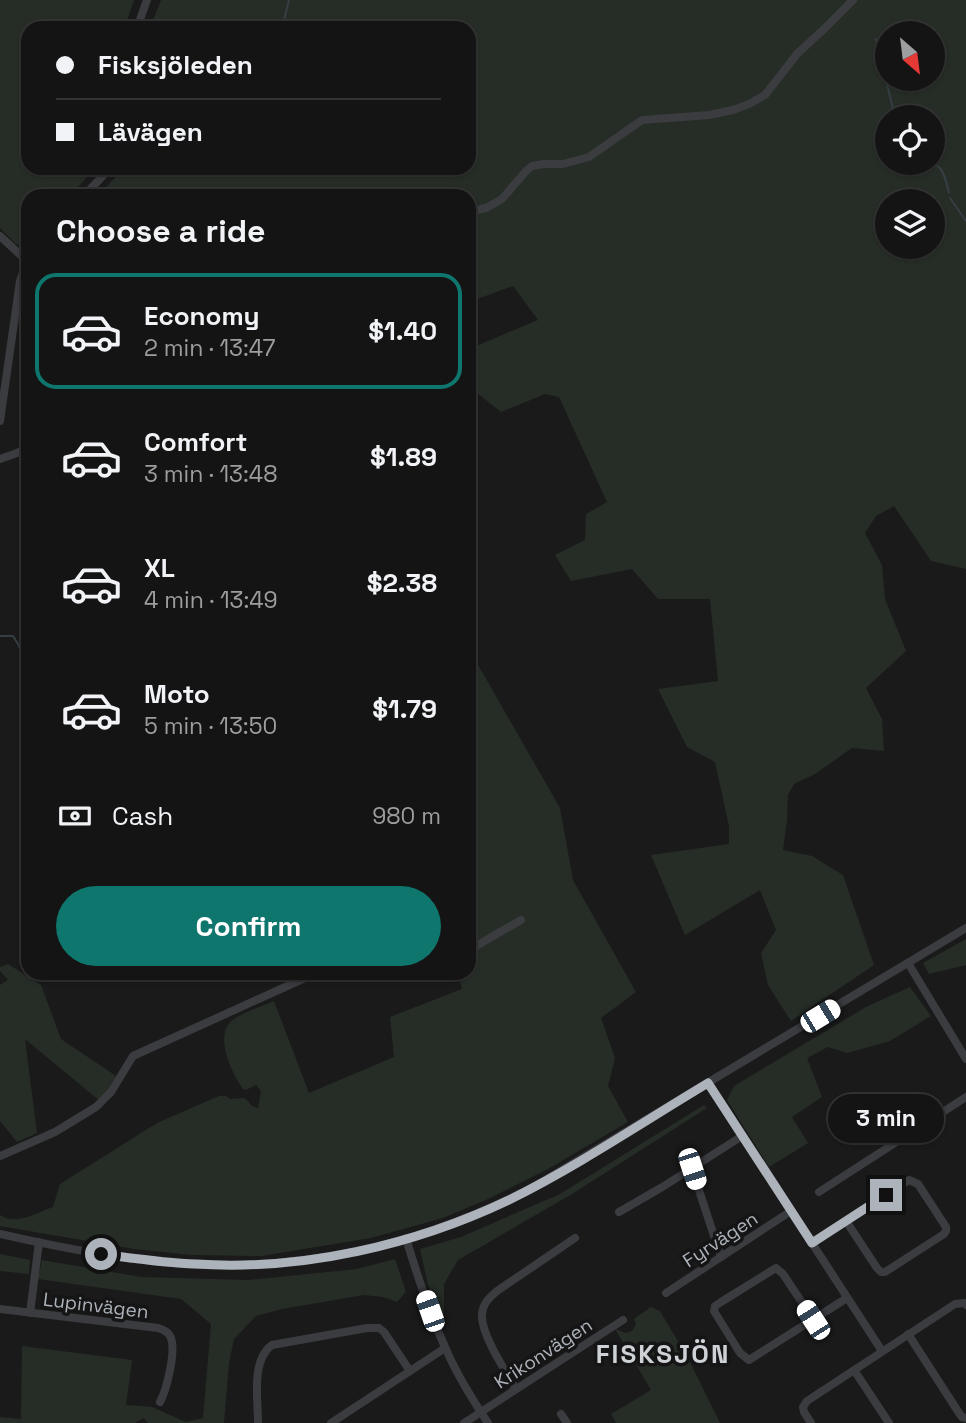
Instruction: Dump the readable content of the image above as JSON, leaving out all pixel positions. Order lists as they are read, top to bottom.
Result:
{
  "streets": {
    "street": ["Fyrvägen", "Lupinvägen", "Krikonvägen"]
  },
  "districts": ["FISKSJÖN"],
  "north": "bottom right",
  "page": {
    "banner": ["Fisksjöleden", "Lävägen"],
    "heading": "Choose a ride",
    "list": [
      {
        "name": "Economy",
        "note": "2 min · 13:47",
        "value": "$1.40"
      },
      {
        "name": "Comfort",
        "note": "3 min · 13:48",
        "value": "$1.89"
      },
      {
        "name": "XL",
        "note": "4 min · 13:49",
        "value": "$2.38"
      },
      {
        "name": "Moto",
        "note": "5 min · 13:50",
        "value": "$1.79"
      }
    ],
    "pay": ["Cash", "980 m"],
    "buttons": "Confirm",
    "bubble": "3 min"
  }
}
